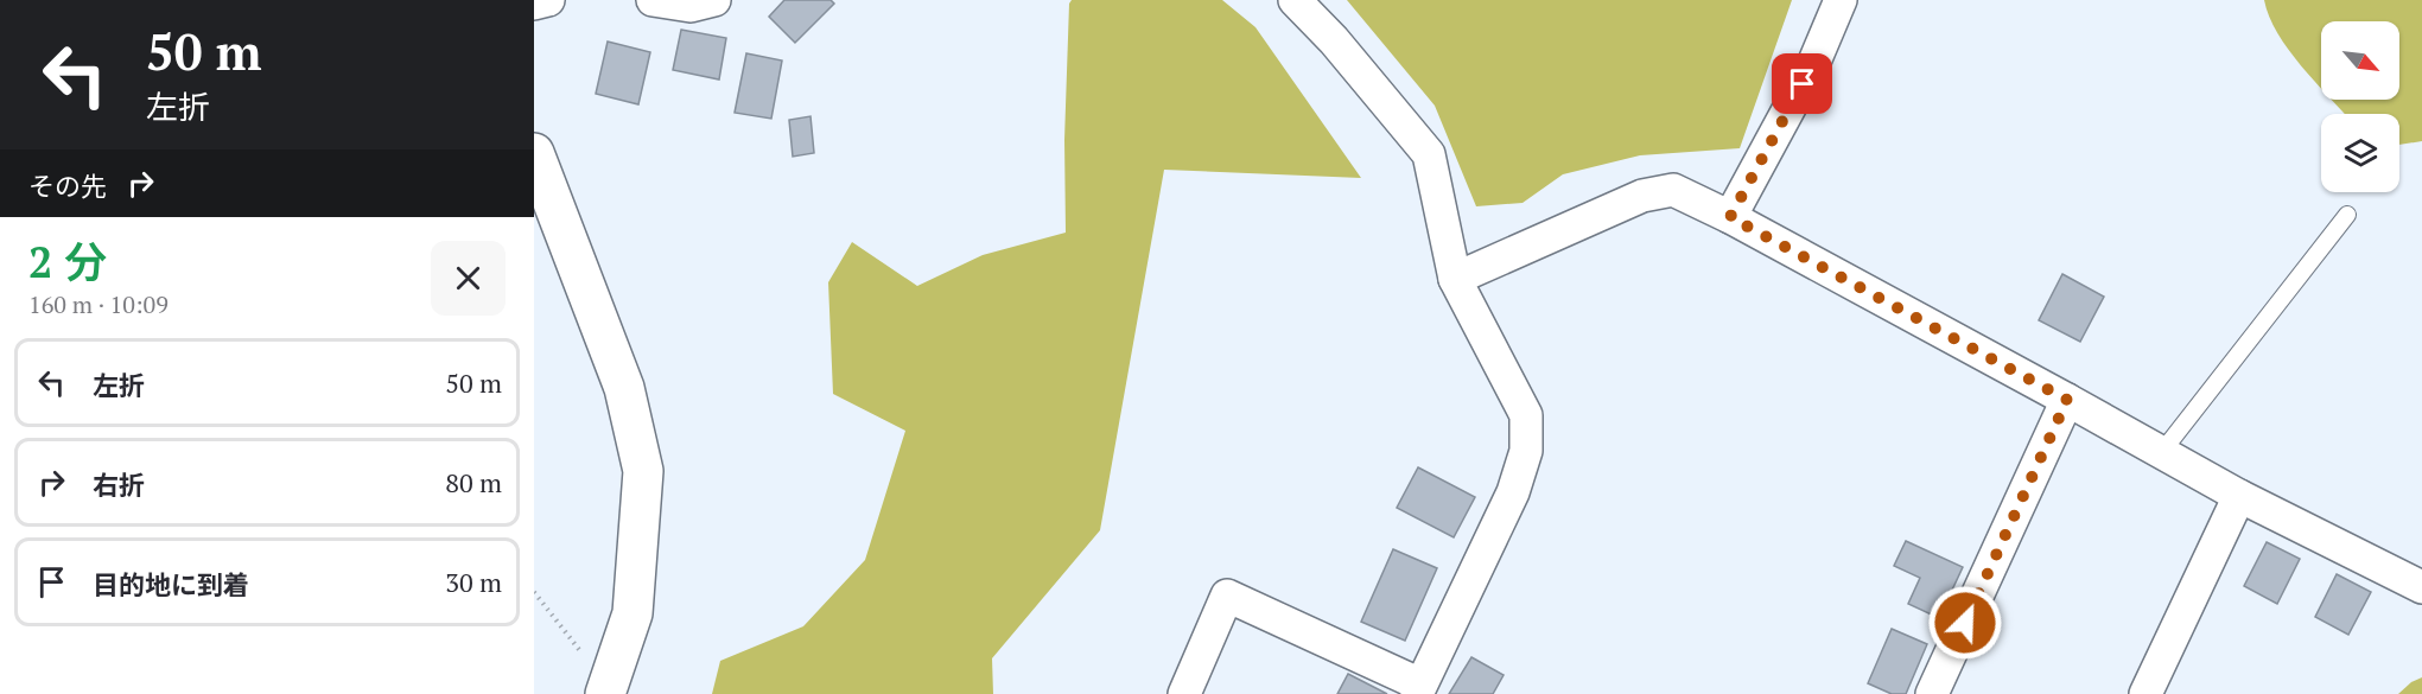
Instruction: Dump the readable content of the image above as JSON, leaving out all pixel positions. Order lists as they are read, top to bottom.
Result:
{
  "north": "bottom right",
  "page": {
    "turn": ["50 m", "左折"],
    "then": "その先",
    "heading": ["2 分", "160 m · 10:09"],
    "list": [
      {
        "name": "左折",
        "value": "50 m"
      },
      {
        "name": "右折",
        "value": "80 m"
      },
      {
        "name": "目的地に到着",
        "value": "30 m"
      }
    ]
  }
}
